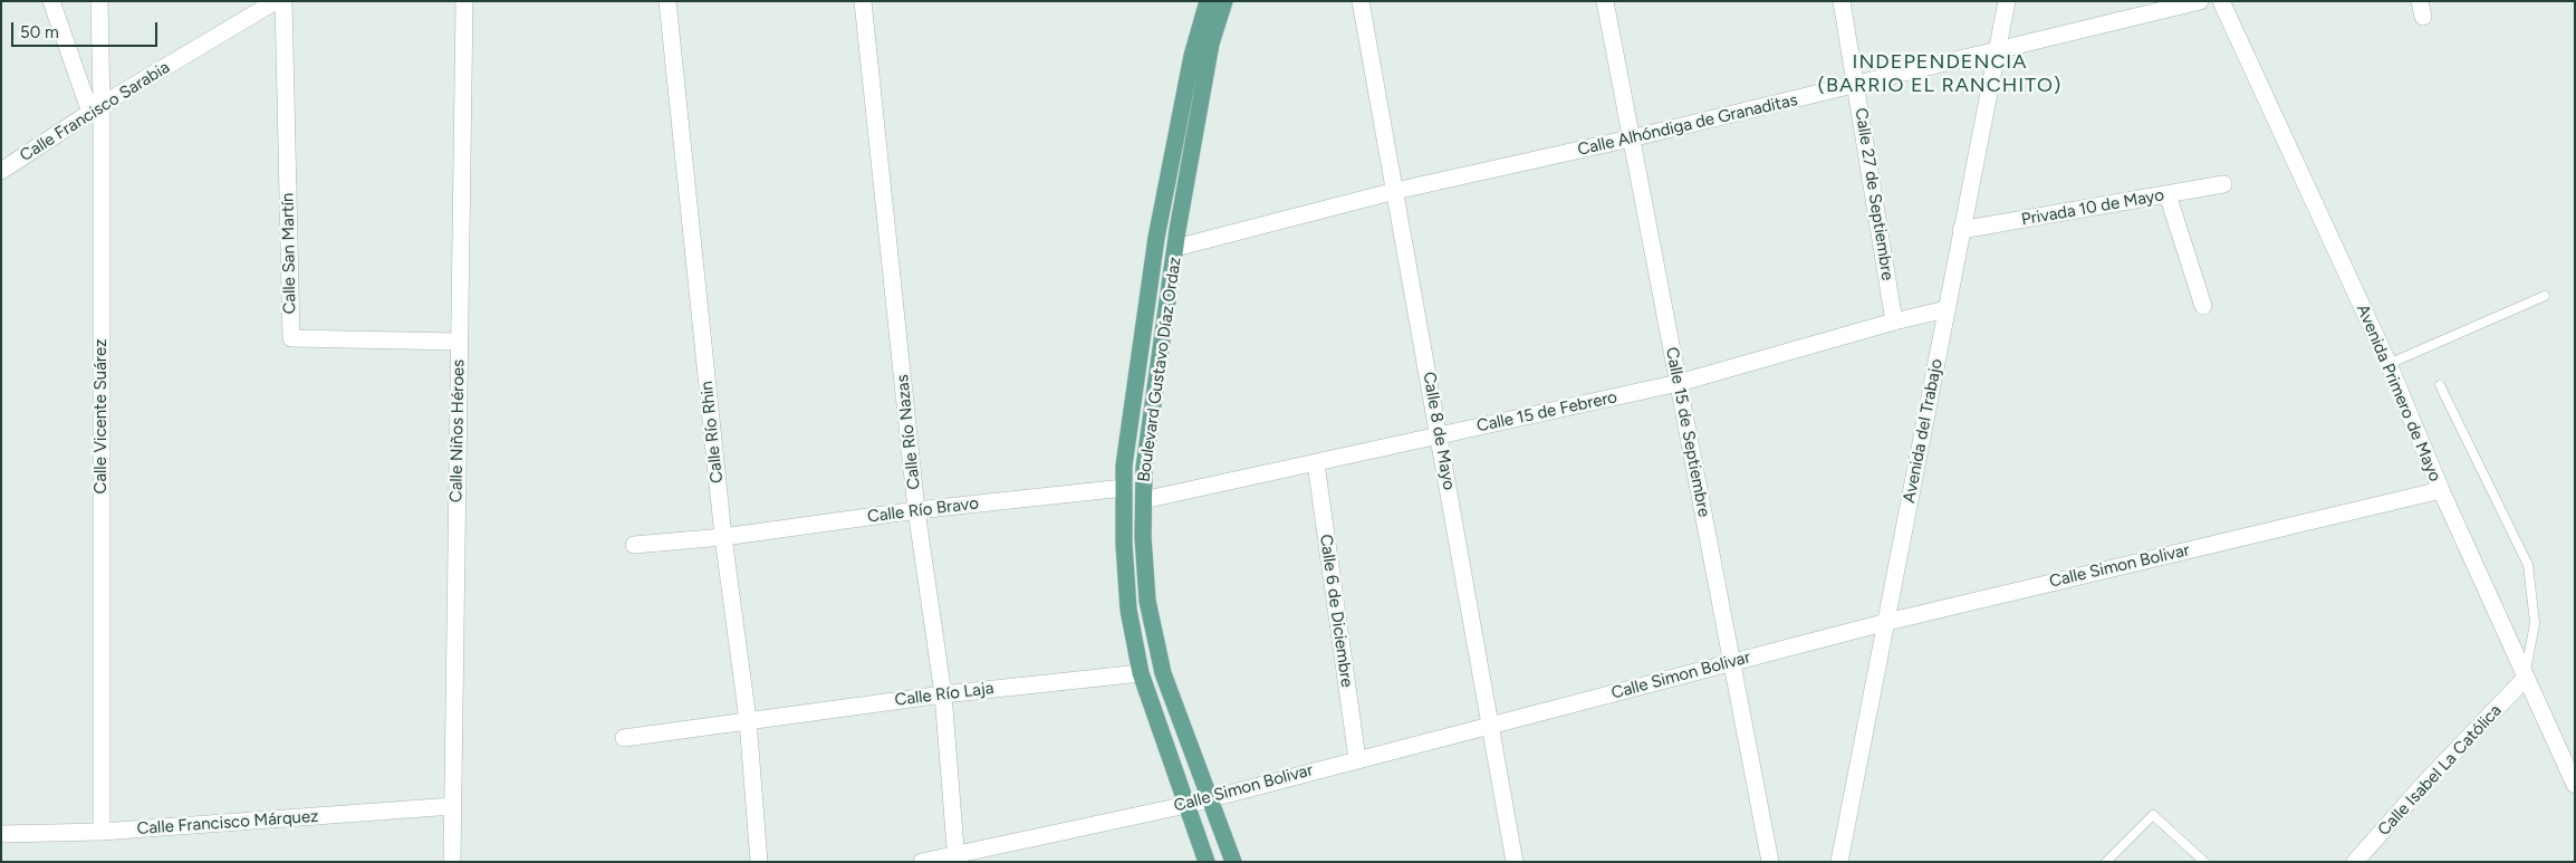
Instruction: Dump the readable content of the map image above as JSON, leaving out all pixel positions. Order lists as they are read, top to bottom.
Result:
{
  "streets": {
    "main road": ["Boulevard Gustavo Díaz Ordaz"],
    "street": [
      "Calle Francisco Sarabia",
      "Calle Alhóndiga de Granaditas",
      "Calle 27 de Septiembre",
      "Privada 10 de Mayo",
      "Calle San Martín",
      "Avenida Primero de Mayo",
      "Calle 15 de Febrero",
      "Calle Vicente Suárez",
      "Calle Niños Héroes",
      "Calle 8 de Mayo",
      "Avenida del Trabajo",
      "Calle Río Rhin",
      "Calle Río Nazas",
      "Calle 15 de Septiembre",
      "Calle Río Bravo",
      "Calle Simon Bolivar",
      "Calle 6 de Diciembre",
      "Calle Río Laja",
      "Calle Isabel La Católica",
      "Calle Francisco Márquez"
    ]
  },
  "crossings": [
    ["Calle Francisco Sarabia", "Calle Vicente Suárez"],
    ["Calle Alhóndiga de Granaditas", "Calle 27 de Septiembre"],
    ["Calle Alhóndiga de Granaditas", "Boulevard Gustavo Díaz Ordaz"],
    ["Calle Alhóndiga de Granaditas", "Calle 8 de Mayo"],
    ["Calle Alhóndiga de Granaditas", "Avenida del Trabajo"],
    ["Calle Alhóndiga de Granaditas", "Calle 15 de Septiembre"],
    ["Calle 27 de Septiembre", "Calle 15 de Febrero"],
    ["Privada 10 de Mayo", "Avenida del Trabajo"],
    ["Calle San Martín", "Calle Niños Héroes"],
    ["Boulevard Gustavo Díaz Ordaz", "Calle 15 de Febrero"],
    ["Boulevard Gustavo Díaz Ordaz", "Calle Río Bravo"],
    ["Boulevard Gustavo Díaz Ordaz", "Calle Simon Bolivar"],
    ["Boulevard Gustavo Díaz Ordaz", "Calle Río Laja"],
    ["Avenida Primero de Mayo", "Calle Simon Bolivar"],
    ["Avenida Primero de Mayo", "Calle Isabel La Católica"],
    ["Calle 15 de Febrero", "Calle 8 de Mayo"],
    ["Calle 15 de Febrero", "Avenida del Trabajo"],
    ["Calle 15 de Febrero", "Calle 15 de Septiembre"],
    ["Calle 15 de Febrero", "Calle 6 de Diciembre"],
    ["Calle Vicente Suárez", "Calle Francisco Márquez"],
    ["Calle Niños Héroes", "Calle Francisco Márquez"],
    ["Calle 8 de Mayo", "Calle Simon Bolivar"],
    ["Avenida del Trabajo", "Calle Simon Bolivar"],
    ["Calle Río Rhin", "Calle Río Bravo"],
    ["Calle Río Rhin", "Calle Río Laja"],
    ["Calle Río Nazas", "Calle Río Bravo"],
    ["Calle Río Nazas", "Calle Simon Bolivar"],
    ["Calle Río Nazas", "Calle Río Laja"],
    ["Calle 15 de Septiembre", "Calle Simon Bolivar"],
    ["Calle Simon Bolivar", "Calle 6 de Diciembre"]
  ],
  "districts": ["INDEPENDENCIA (BARRIO EL RANCHITO)"],
  "scale_bar": "50 m"
}
